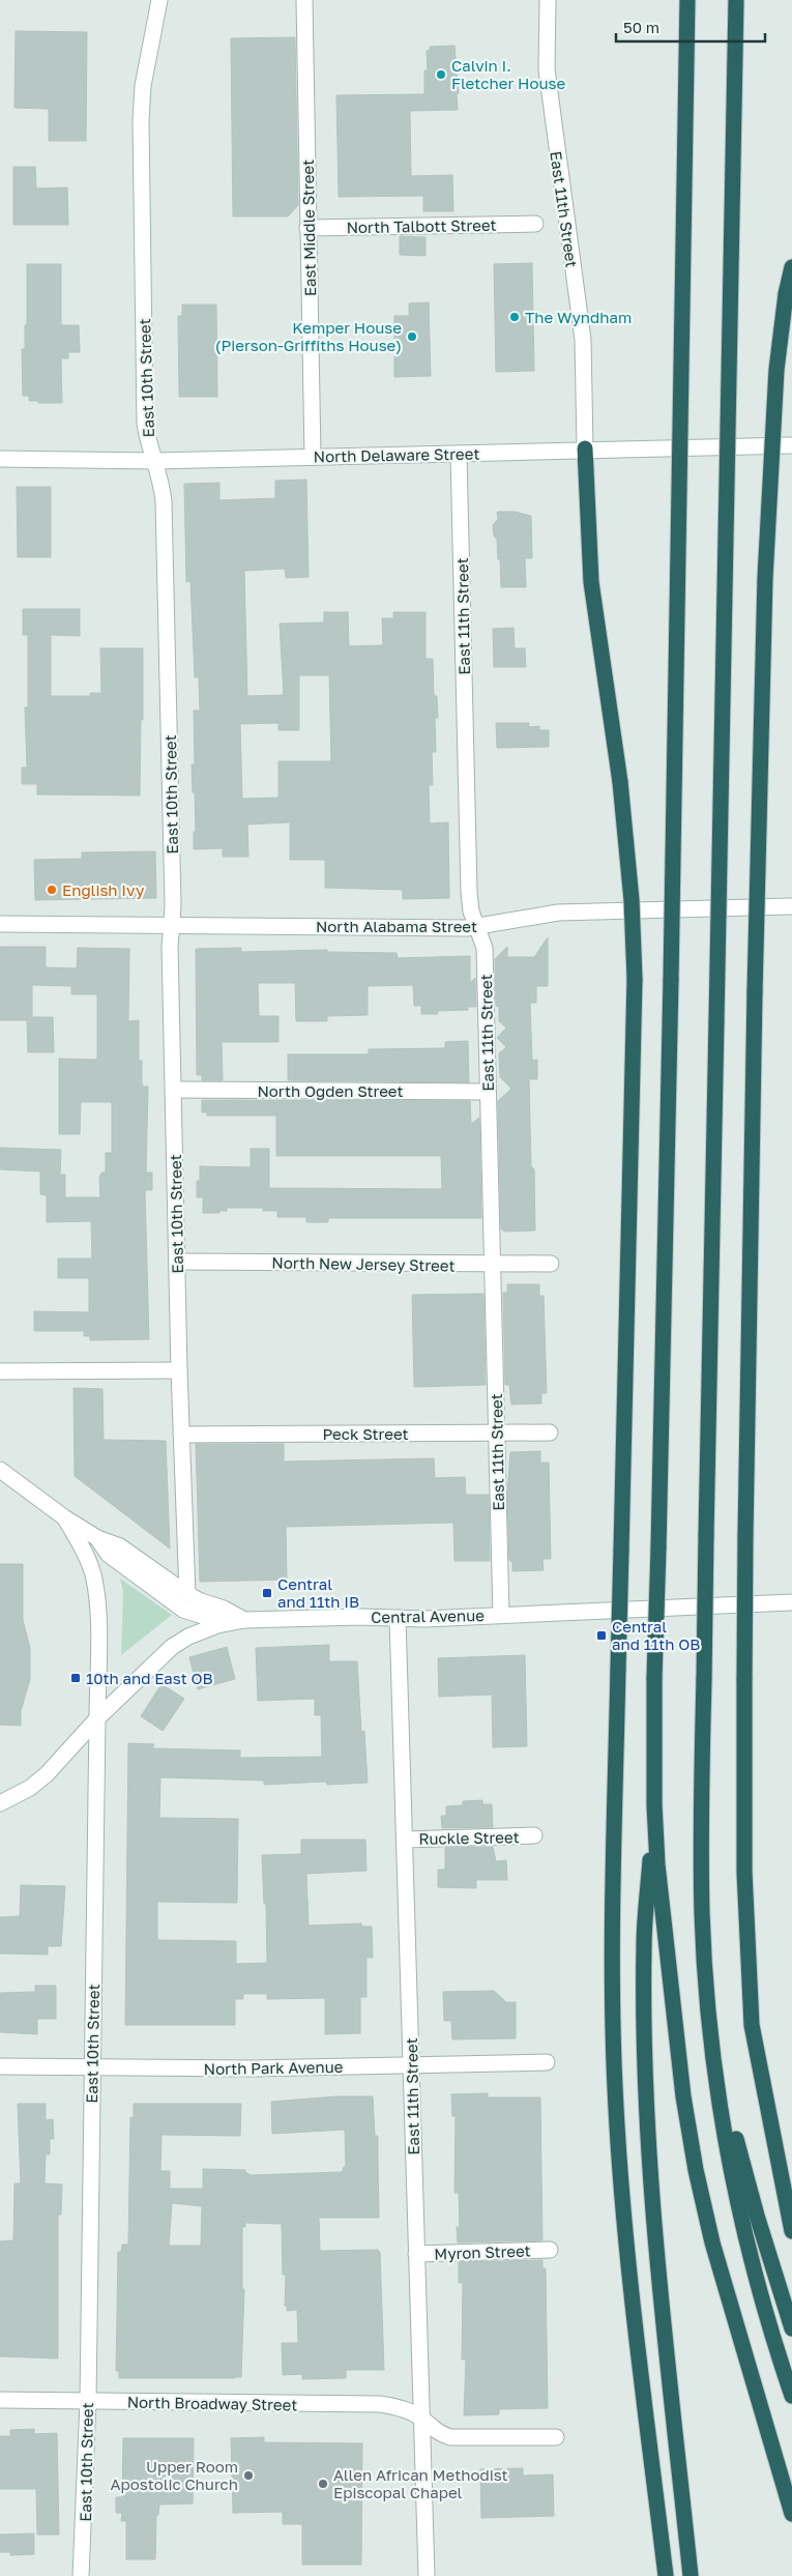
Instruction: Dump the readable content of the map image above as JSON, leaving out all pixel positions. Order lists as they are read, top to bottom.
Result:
{
  "streets": {
    "street": [
      "East 11th Street",
      "North Talbott Street",
      "East Middle Street",
      "East 10th Street",
      "North Delaware Street",
      "North Alabama Street",
      "North Ogden Street",
      "North New Jersey Street",
      "Peck Street",
      "Central Avenue",
      "Ruckle Street",
      "North Park Avenue",
      "Myron Street",
      "North Broadway Street"
    ]
  },
  "crossings": [
    ["East 11th Street", "North Delaware Street"],
    ["East 11th Street", "North Alabama Street"],
    ["East 11th Street", "North Ogden Street"],
    ["East 11th Street", "North New Jersey Street"],
    ["East 11th Street", "Peck Street"],
    ["East 11th Street", "Central Avenue"],
    ["East 11th Street", "Ruckle Street"],
    ["East 11th Street", "North Park Avenue"],
    ["East 11th Street", "Myron Street"],
    ["East 11th Street", "North Broadway Street"],
    ["North Talbott Street", "East Middle Street"],
    ["East Middle Street", "North Delaware Street"],
    ["East 10th Street", "North Delaware Street"],
    ["East 10th Street", "North Alabama Street"],
    ["East 10th Street", "North Ogden Street"],
    ["East 10th Street", "North New Jersey Street"],
    ["East 10th Street", "Peck Street"],
    ["East 10th Street", "Central Avenue"],
    ["East 10th Street", "North Park Avenue"],
    ["East 10th Street", "North Broadway Street"]
  ],
  "places": {
    "other": [
      "Calvin I. Fletcher House",
      "The Wyndham",
      "Kemper House (Pierson-Griffiths House)",
      "English Ivy",
      "Upper Room Apostolic Church",
      "Allen African Methodist Episcopal Chapel"
    ],
    "transit": ["Central and 11th IB", "Central and 11th OB", "10th and East OB"]
  },
  "scale_bar": "50 m"
}
